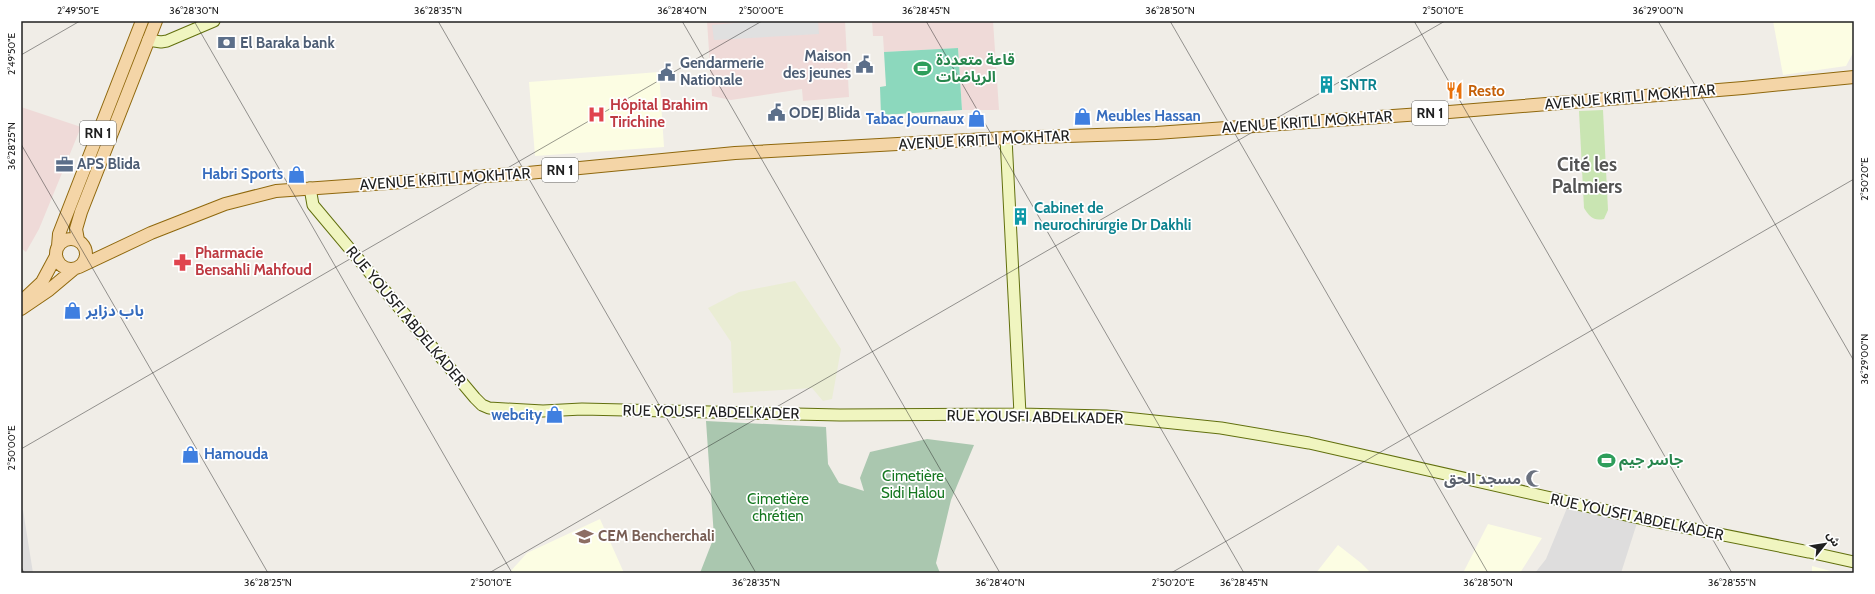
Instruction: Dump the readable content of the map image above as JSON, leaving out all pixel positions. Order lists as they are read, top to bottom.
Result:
{
  "streets": {
    "main road": ["AVENUE KRITLI MOKHTAR", "RN 1", "RUE YOUSFI ABDELKADER"]
  },
  "crossings": [
    ["AVENUE KRITLI MOKHTAR", "RN 1"],
    ["AVENUE KRITLI MOKHTAR", "RUE YOUSFI ABDELKADER"]
  ],
  "districts": ["Cité les Palmiers"],
  "parks": ["Cimetière Sidi Halou", "Cimetière chrétien"],
  "places": {
    "bank": ["El Baraka bank"],
    "public building": ["Maison des jeunes", "Gendarmerie Nationale", "ODEJ Blida"],
    "sports": ["قاعة متعددة الرياضات", "جاسر جيم"],
    "building": ["SNTR", "Cabinet de neurochirurgie Dr Dakhli"],
    "restaurant": ["Resto"],
    "hospital": ["Hôpital Brahim Tirichine"],
    "shop": [
      "Meubles Hassan",
      "Tabac Journaux",
      "Habri Sports",
      "باب دزاير",
      "webcity",
      "Hamouda"
    ],
    "office": ["APS Blida"],
    "pharmacy": ["Pharmacie Bensahli Mahfoud"],
    "mosque": ["مسجد الحق"],
    "school or university": ["CEM Bencherchali"]
  },
  "north": "top right",
  "coordinates": [
    "2°49'50\"E",
    "36°28'30\"N",
    "36°28'35\"N",
    "36°28'40\"N",
    "2°50'00\"E",
    "36°28'45\"N",
    "36°28'50\"N",
    "2°50'10\"E",
    "36°29'00\"N",
    "36°28'25\"N",
    "2°50'20\"E",
    "36°28'55\"N"
  ]
}
